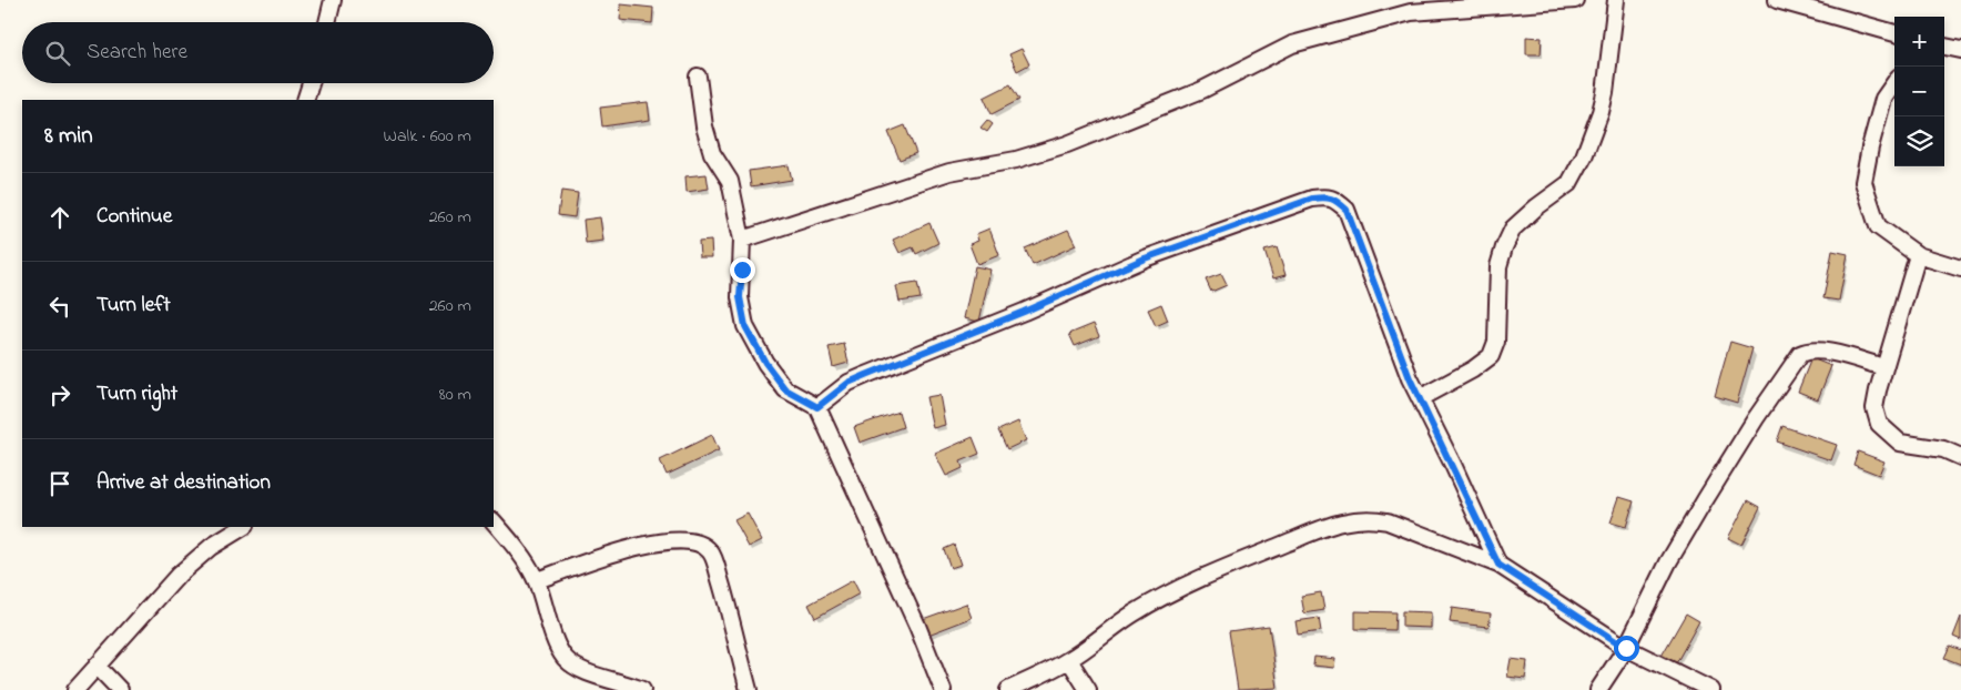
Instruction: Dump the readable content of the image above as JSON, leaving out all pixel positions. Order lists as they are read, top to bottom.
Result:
{
  "page": {
    "map_buttons": ["+", "−"],
    "search": "Search here",
    "heading": ["8 min", "Walk · 600 m"],
    "list": [
      ["Continue", "260 m"],
      ["Turn left", "260 m"],
      ["Turn right", "80 m"],
      "Arrive at destination"
    ]
  }
}
